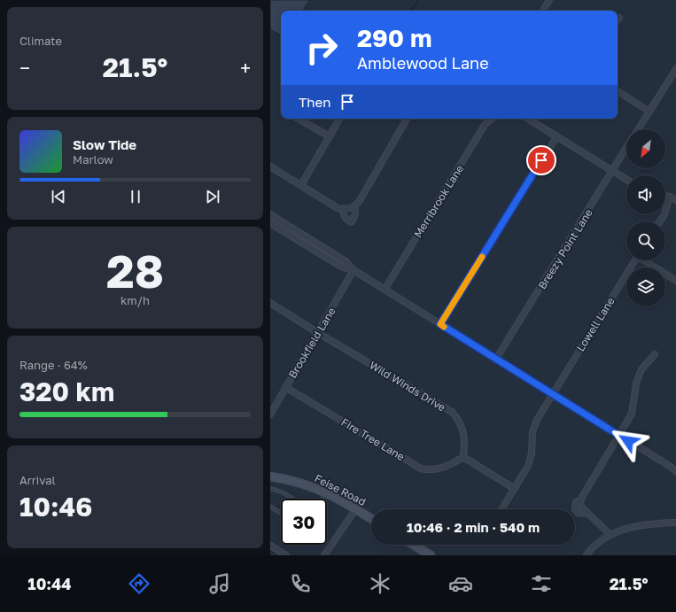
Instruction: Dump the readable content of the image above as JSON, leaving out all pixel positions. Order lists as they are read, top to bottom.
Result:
{
  "streets": {
    "main road": ["Feise Road"],
    "street": [
      "Merribrook Lane",
      "Breezy Point Lane",
      "Lowell Lane",
      "Brookfield Lane",
      "Wild Winds Drive",
      "Fire Tree Lane"
    ]
  },
  "crossings": [
    ["Brookfield Lane", "Wild Winds Drive"],
    ["Brookfield Lane", "Fire Tree Lane"],
    ["Wild Winds Drive", "Fire Tree Lane"]
  ],
  "north": "bottom left",
  "page": {
    "tile": [
      "Climate",
      ["28", "km/h"],
      ["Range · 64%", "320 km"],
      ["Arrival", "10:46"]
    ],
    "turn": ["290 m", "Amblewood Lane"],
    "heat": ["−", "21.5°", "+"],
    "then": "Then",
    "song": ["Slow Tide", "Marlow"],
    "limit": "30",
    "trip": "10:46 · 2 min · 540 m",
    "tabs": ["10:44", "21.5°"]
  }
}
